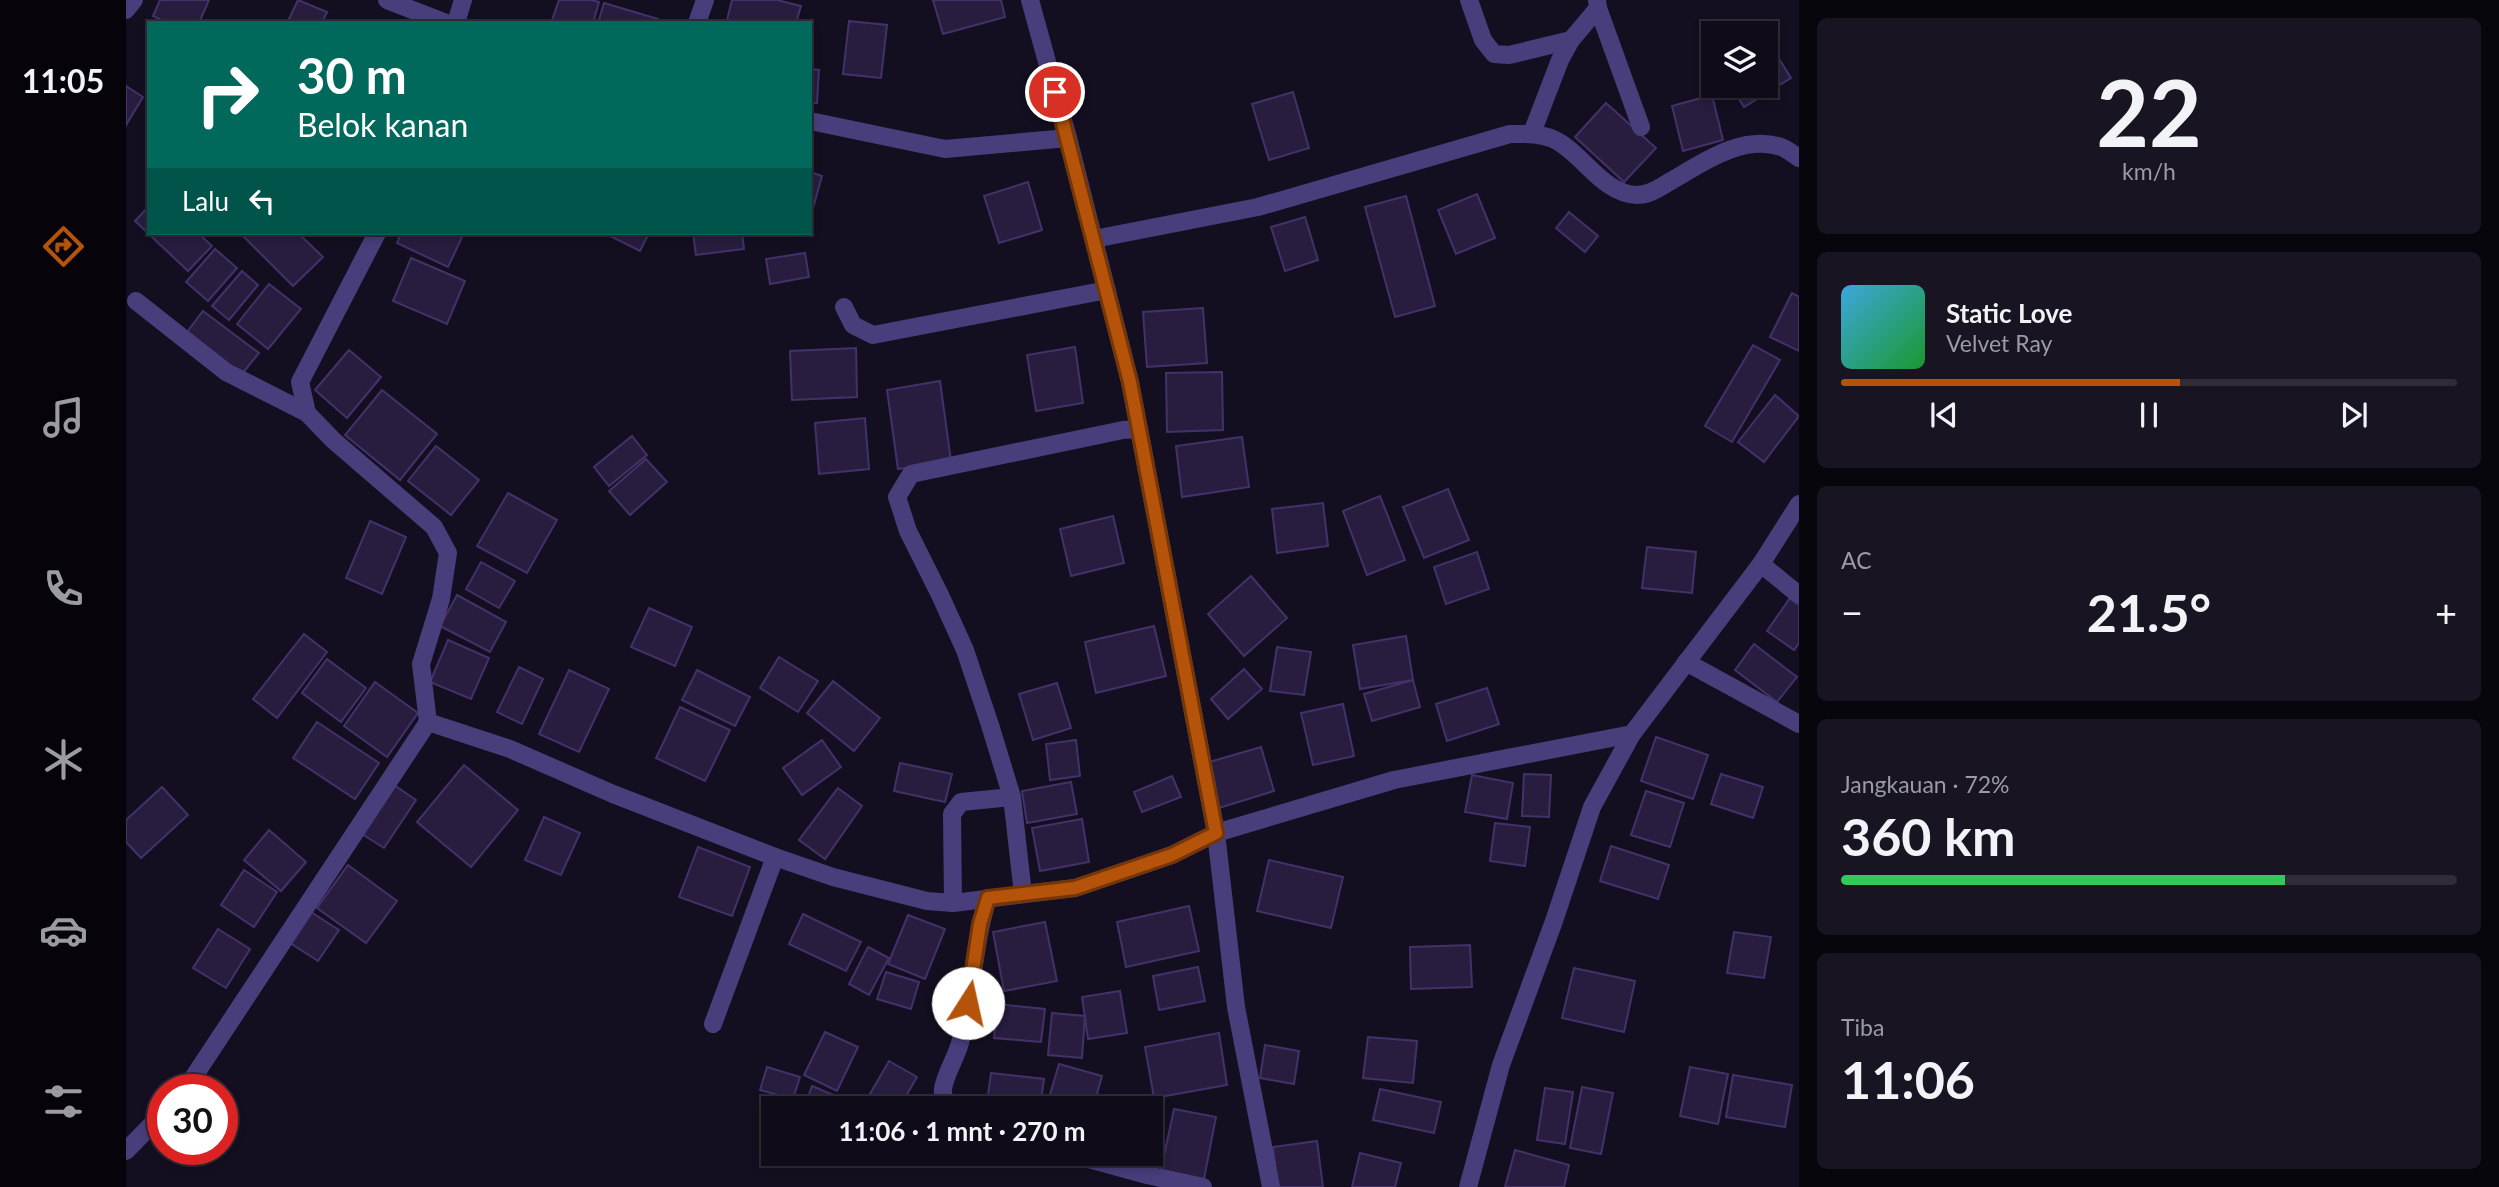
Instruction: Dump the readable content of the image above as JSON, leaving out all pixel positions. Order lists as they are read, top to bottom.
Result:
{
  "page": {
    "tabs": "11:05",
    "tile": [
      ["22", "km/h"],
      "AC",
      ["Jangkauan · 72%", "360 km"],
      ["Tiba", "11:06"]
    ],
    "turn": ["30 m", "Belok kanan"],
    "then": "Lalu",
    "song": ["Static Love", "Velvet Ray"],
    "heat": ["−", "21.5°", "+"],
    "limit": "30",
    "trip": "11:06 · 1 mnt · 270 m"
  }
}
